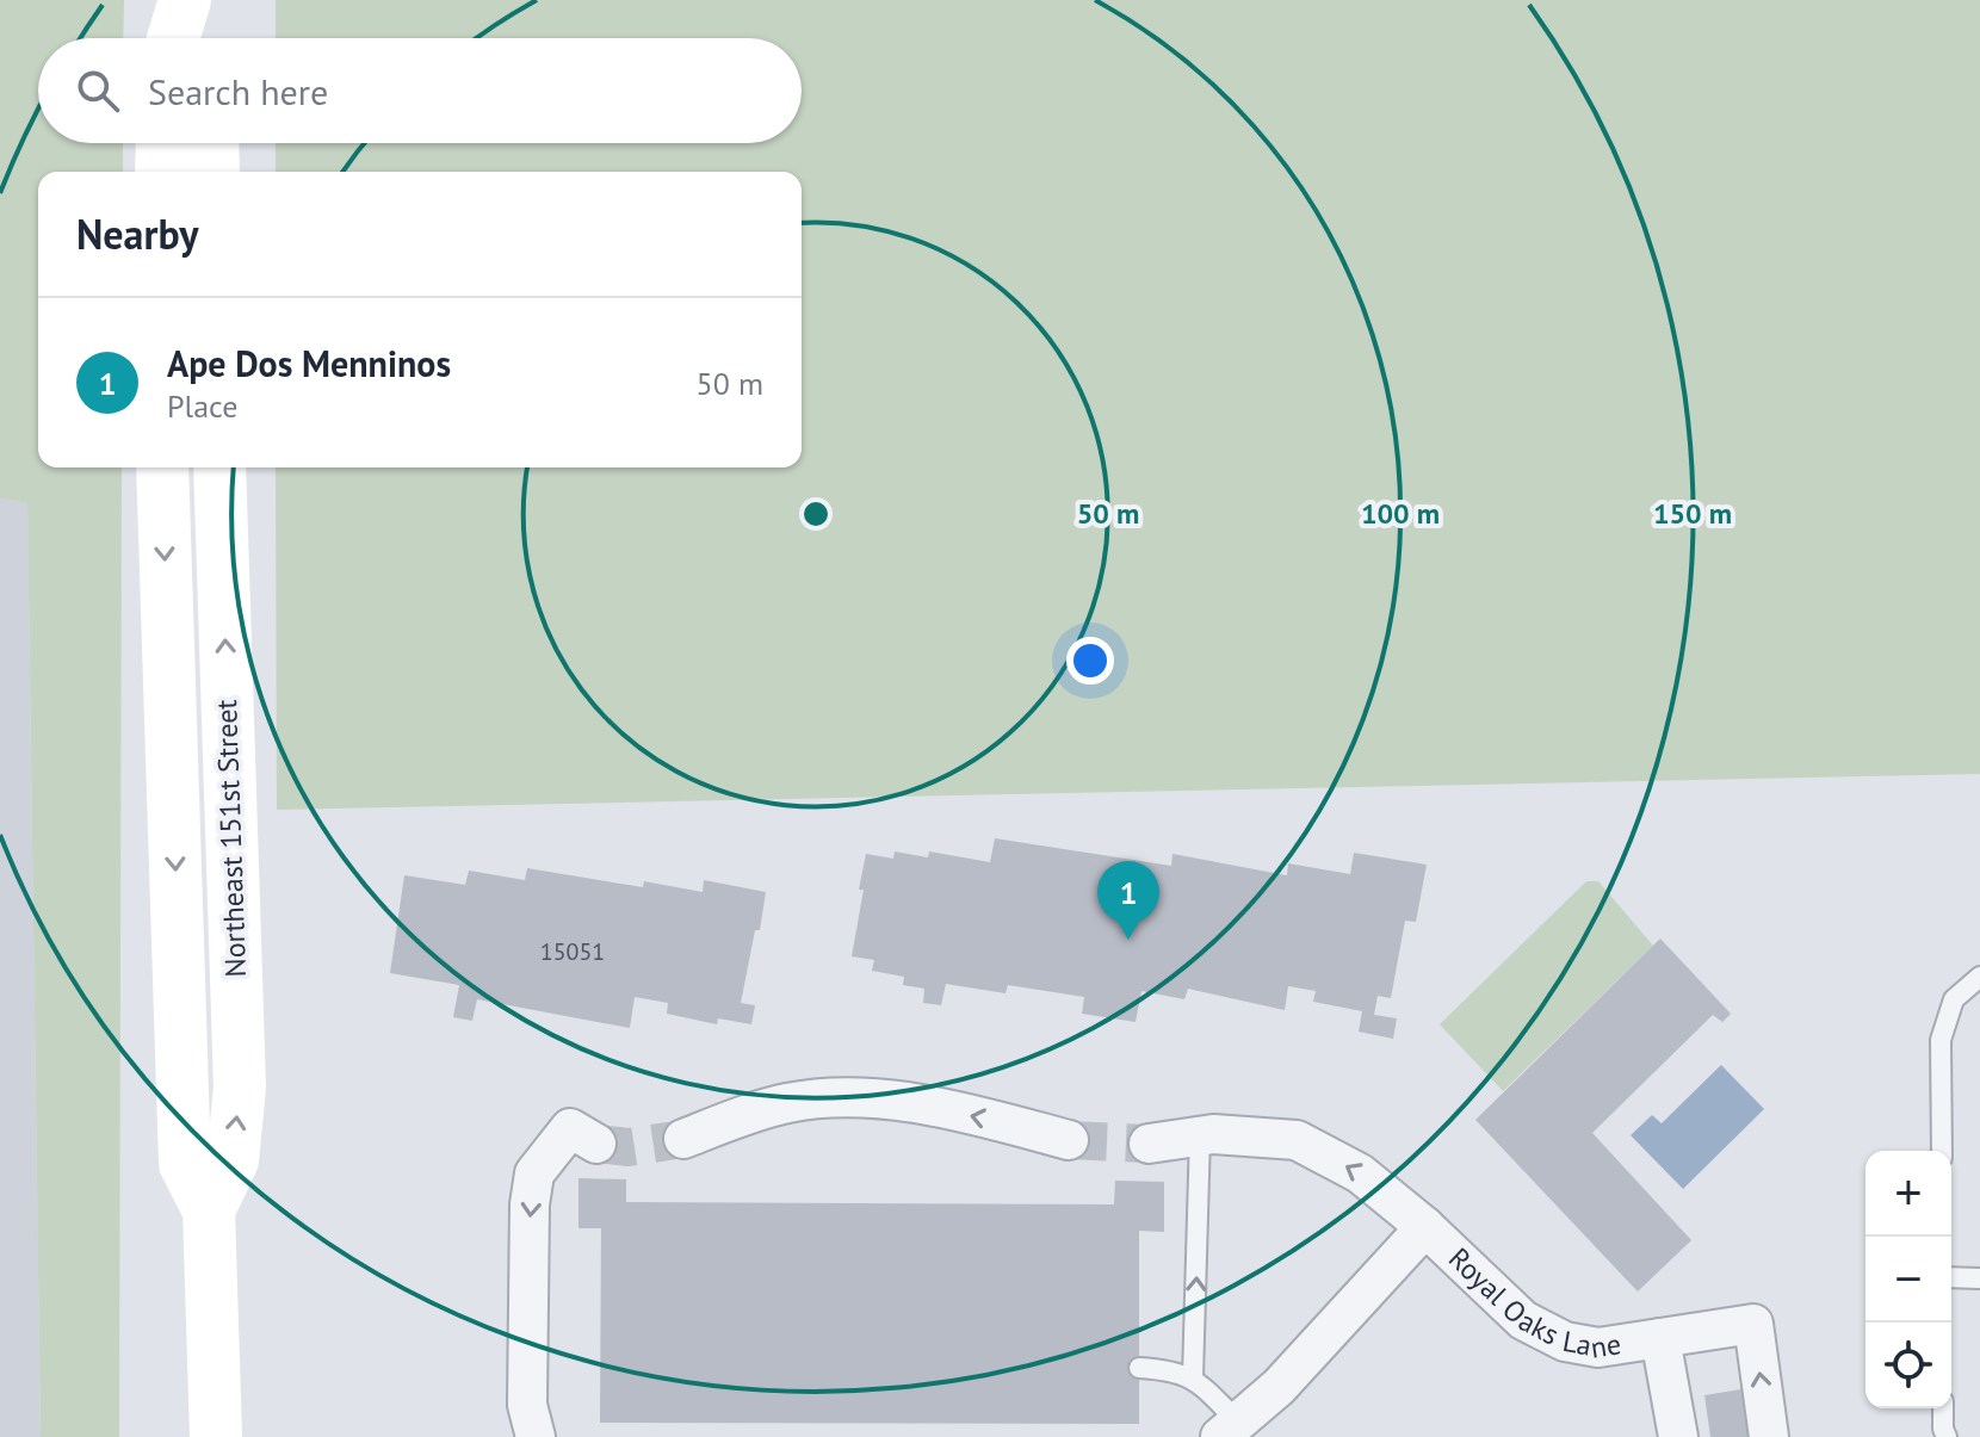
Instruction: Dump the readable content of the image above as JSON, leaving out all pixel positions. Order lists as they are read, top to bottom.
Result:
{
  "streets": {
    "street": ["Northeast 151st Street", "Royal Oaks Lane"]
  },
  "one_way": ["Royal Oaks Lane"],
  "house_numbers": ["15051"],
  "page": {
    "search": "Search here",
    "heading": "Nearby",
    "list": [
      {
        "mark": "1",
        "name": "Ape Dos Menninos",
        "note": "Place",
        "value": "50 m"
      }
    ],
    "pins": "1",
    "map_buttons": ["+", "−"]
  },
  "rings": ["50 m", "100 m", "150 m"]
}
